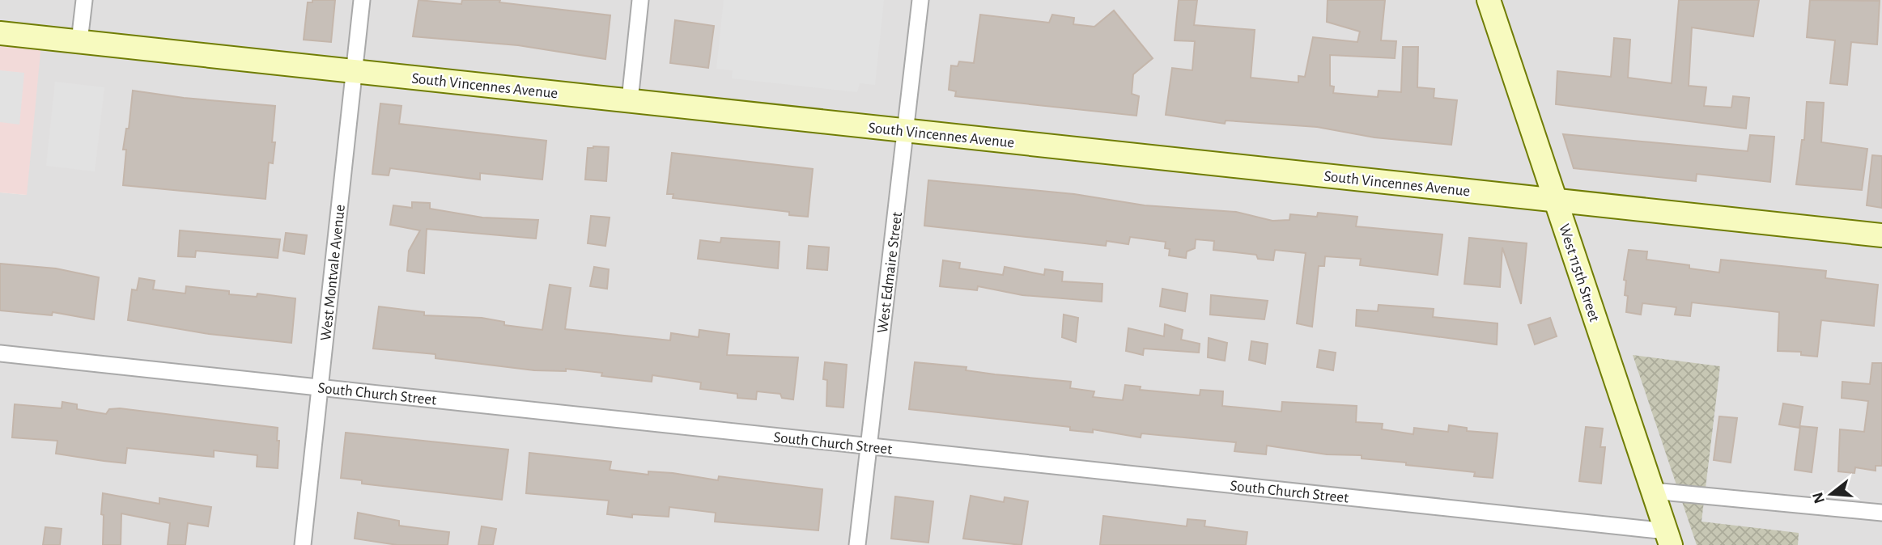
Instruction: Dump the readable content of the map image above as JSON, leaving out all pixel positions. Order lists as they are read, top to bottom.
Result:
{
  "streets": {
    "main road": ["South Vincennes Avenue", "West 115th Street"],
    "street": ["West Montvale Avenue", "West Edmaire Street", "South Church Street"]
  },
  "crossings": [
    ["South Vincennes Avenue", "West Montvale Avenue"],
    ["South Vincennes Avenue", "West Edmaire Street"],
    ["South Vincennes Avenue", "West 115th Street"],
    ["West Montvale Avenue", "South Church Street"],
    ["West Edmaire Street", "South Church Street"],
    ["West 115th Street", "South Church Street"]
  ],
  "north": "left"
}
